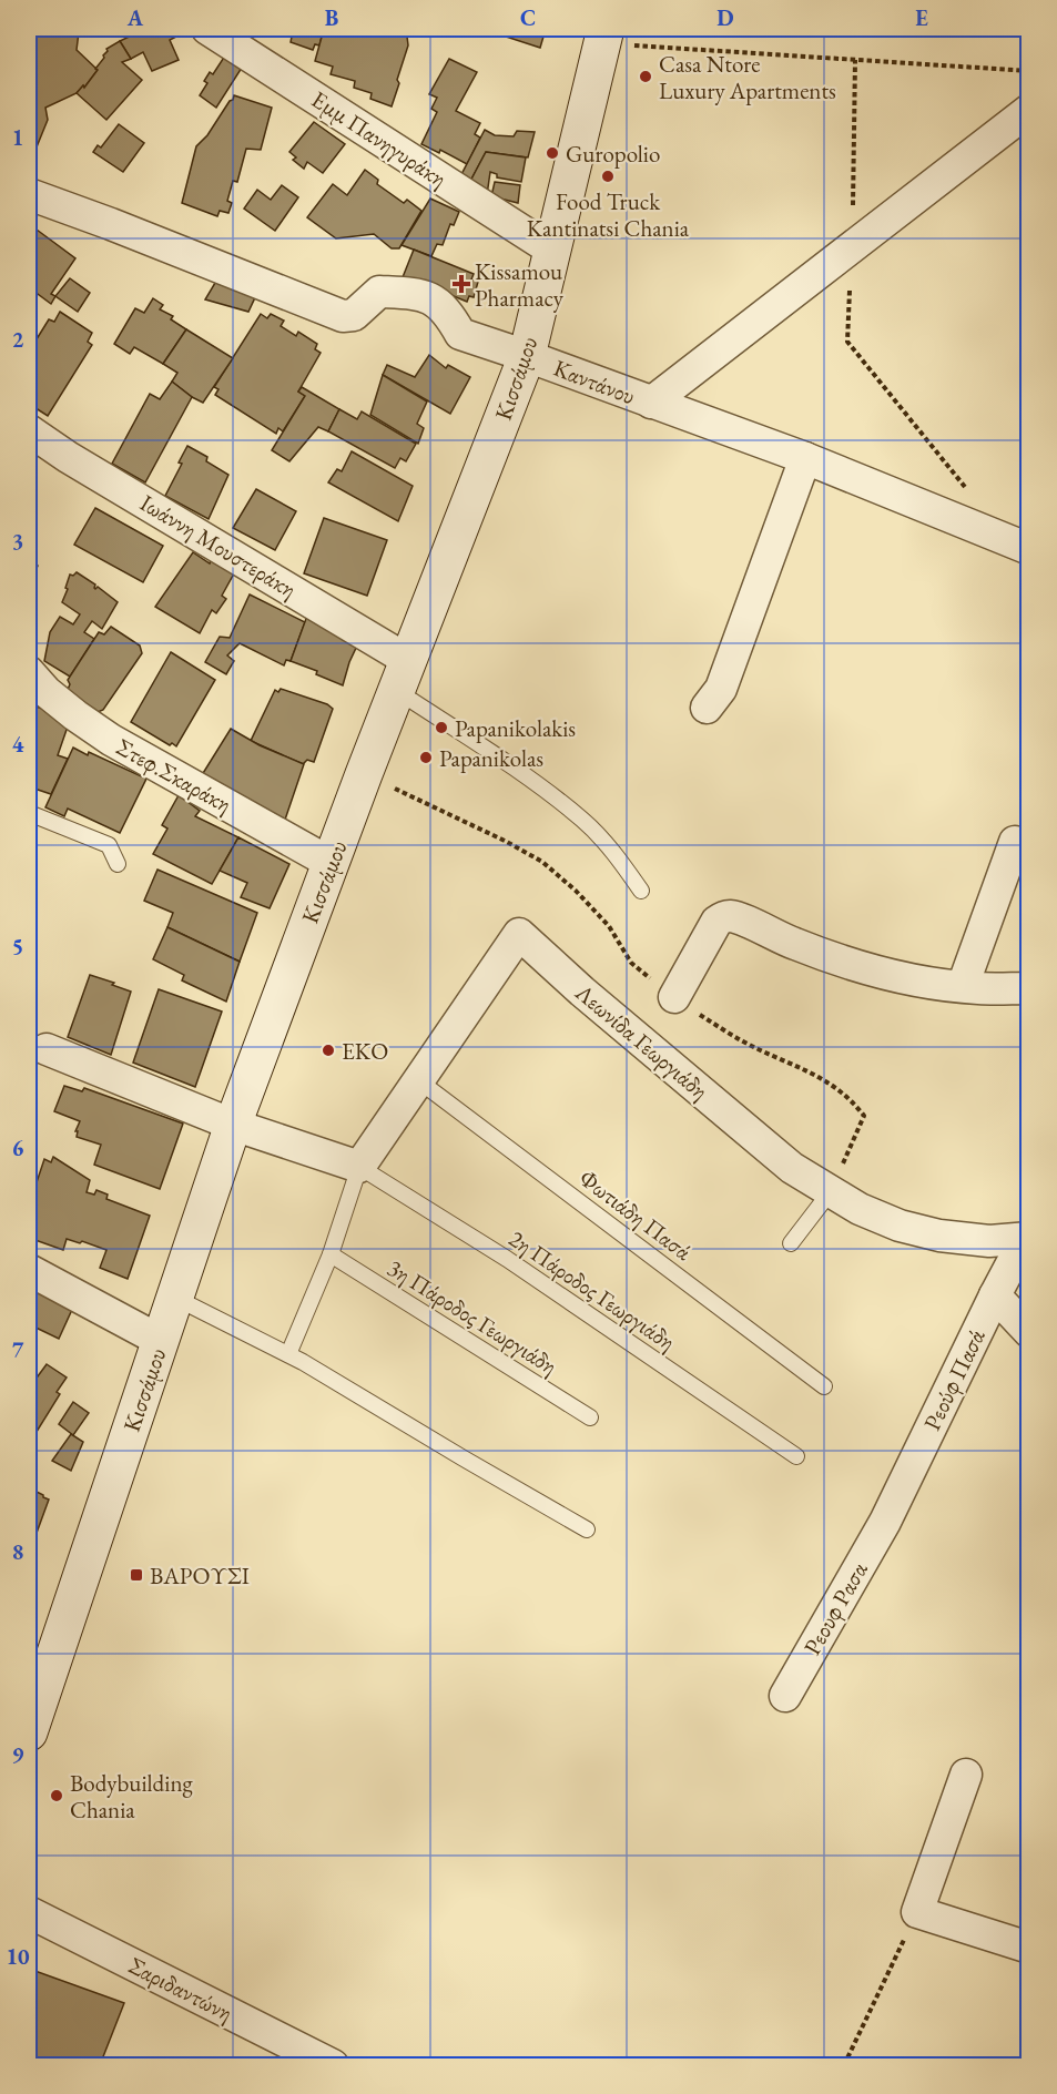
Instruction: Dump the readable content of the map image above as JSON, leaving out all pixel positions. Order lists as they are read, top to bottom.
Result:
{
  "streets": {
    "main road": ["Κισσάμου"],
    "street": [
      "Εμμ Πανηγυράκη",
      "Καντάνου",
      "Ιωάννη Μουστεράκη",
      "Στεφ.Σκαράκη",
      "Λεωνίδα Γεωργιάδη",
      "Ρεούφ Πασά",
      "Ρεουφ Ρασα",
      "Σαριδαντώνη"
    ],
    "lane": ["Φωτιάδη Πασά", "2η Πάροδος Γεωργιάδη", "3η Πάροδος Γεωργιάδη"]
  },
  "crossings": [
    ["Εμμ Πανηγυράκη", "Κισσάμου"],
    ["Κισσάμου", "Καντάνου"],
    ["Κισσάμου", "Ιωάννη Μουστεράκη"],
    ["Κισσάμου", "Στεφ.Σκαράκη"],
    ["Λεωνίδα Γεωργιάδη", "Φωτιάδη Πασά"],
    ["Λεωνίδα Γεωργιάδη", "2η Πάροδος Γεωργιάδη"],
    ["Λεωνίδα Γεωργιάδη", "3η Πάροδος Γεωργιάδη"],
    ["Λεωνίδα Γεωργιάδη", "Ρεούφ Πασά"],
    ["Ρεούφ Πασά", "Ρεουφ Ρασα"]
  ],
  "places": {
    "other": [
      "Casa Ntore Luxury Apartments",
      "Guropolio",
      "Food Truck Kantinatsi Chania",
      "Papanikolakis",
      "Papanikolas",
      "EKO",
      "Bodybuilding Chania"
    ],
    "health": ["Kissamou Pharmacy"],
    "transit": ["ΒΑΡΟΥΣΙ"]
  },
  "grid": {
    "columns": [
      "A",
      "B",
      "C",
      "D",
      "E"
    ],
    "rows": [
      "1",
      "2",
      "3",
      "4",
      "5",
      "6",
      "7",
      "8",
      "9",
      "10"
    ]
  }
}
